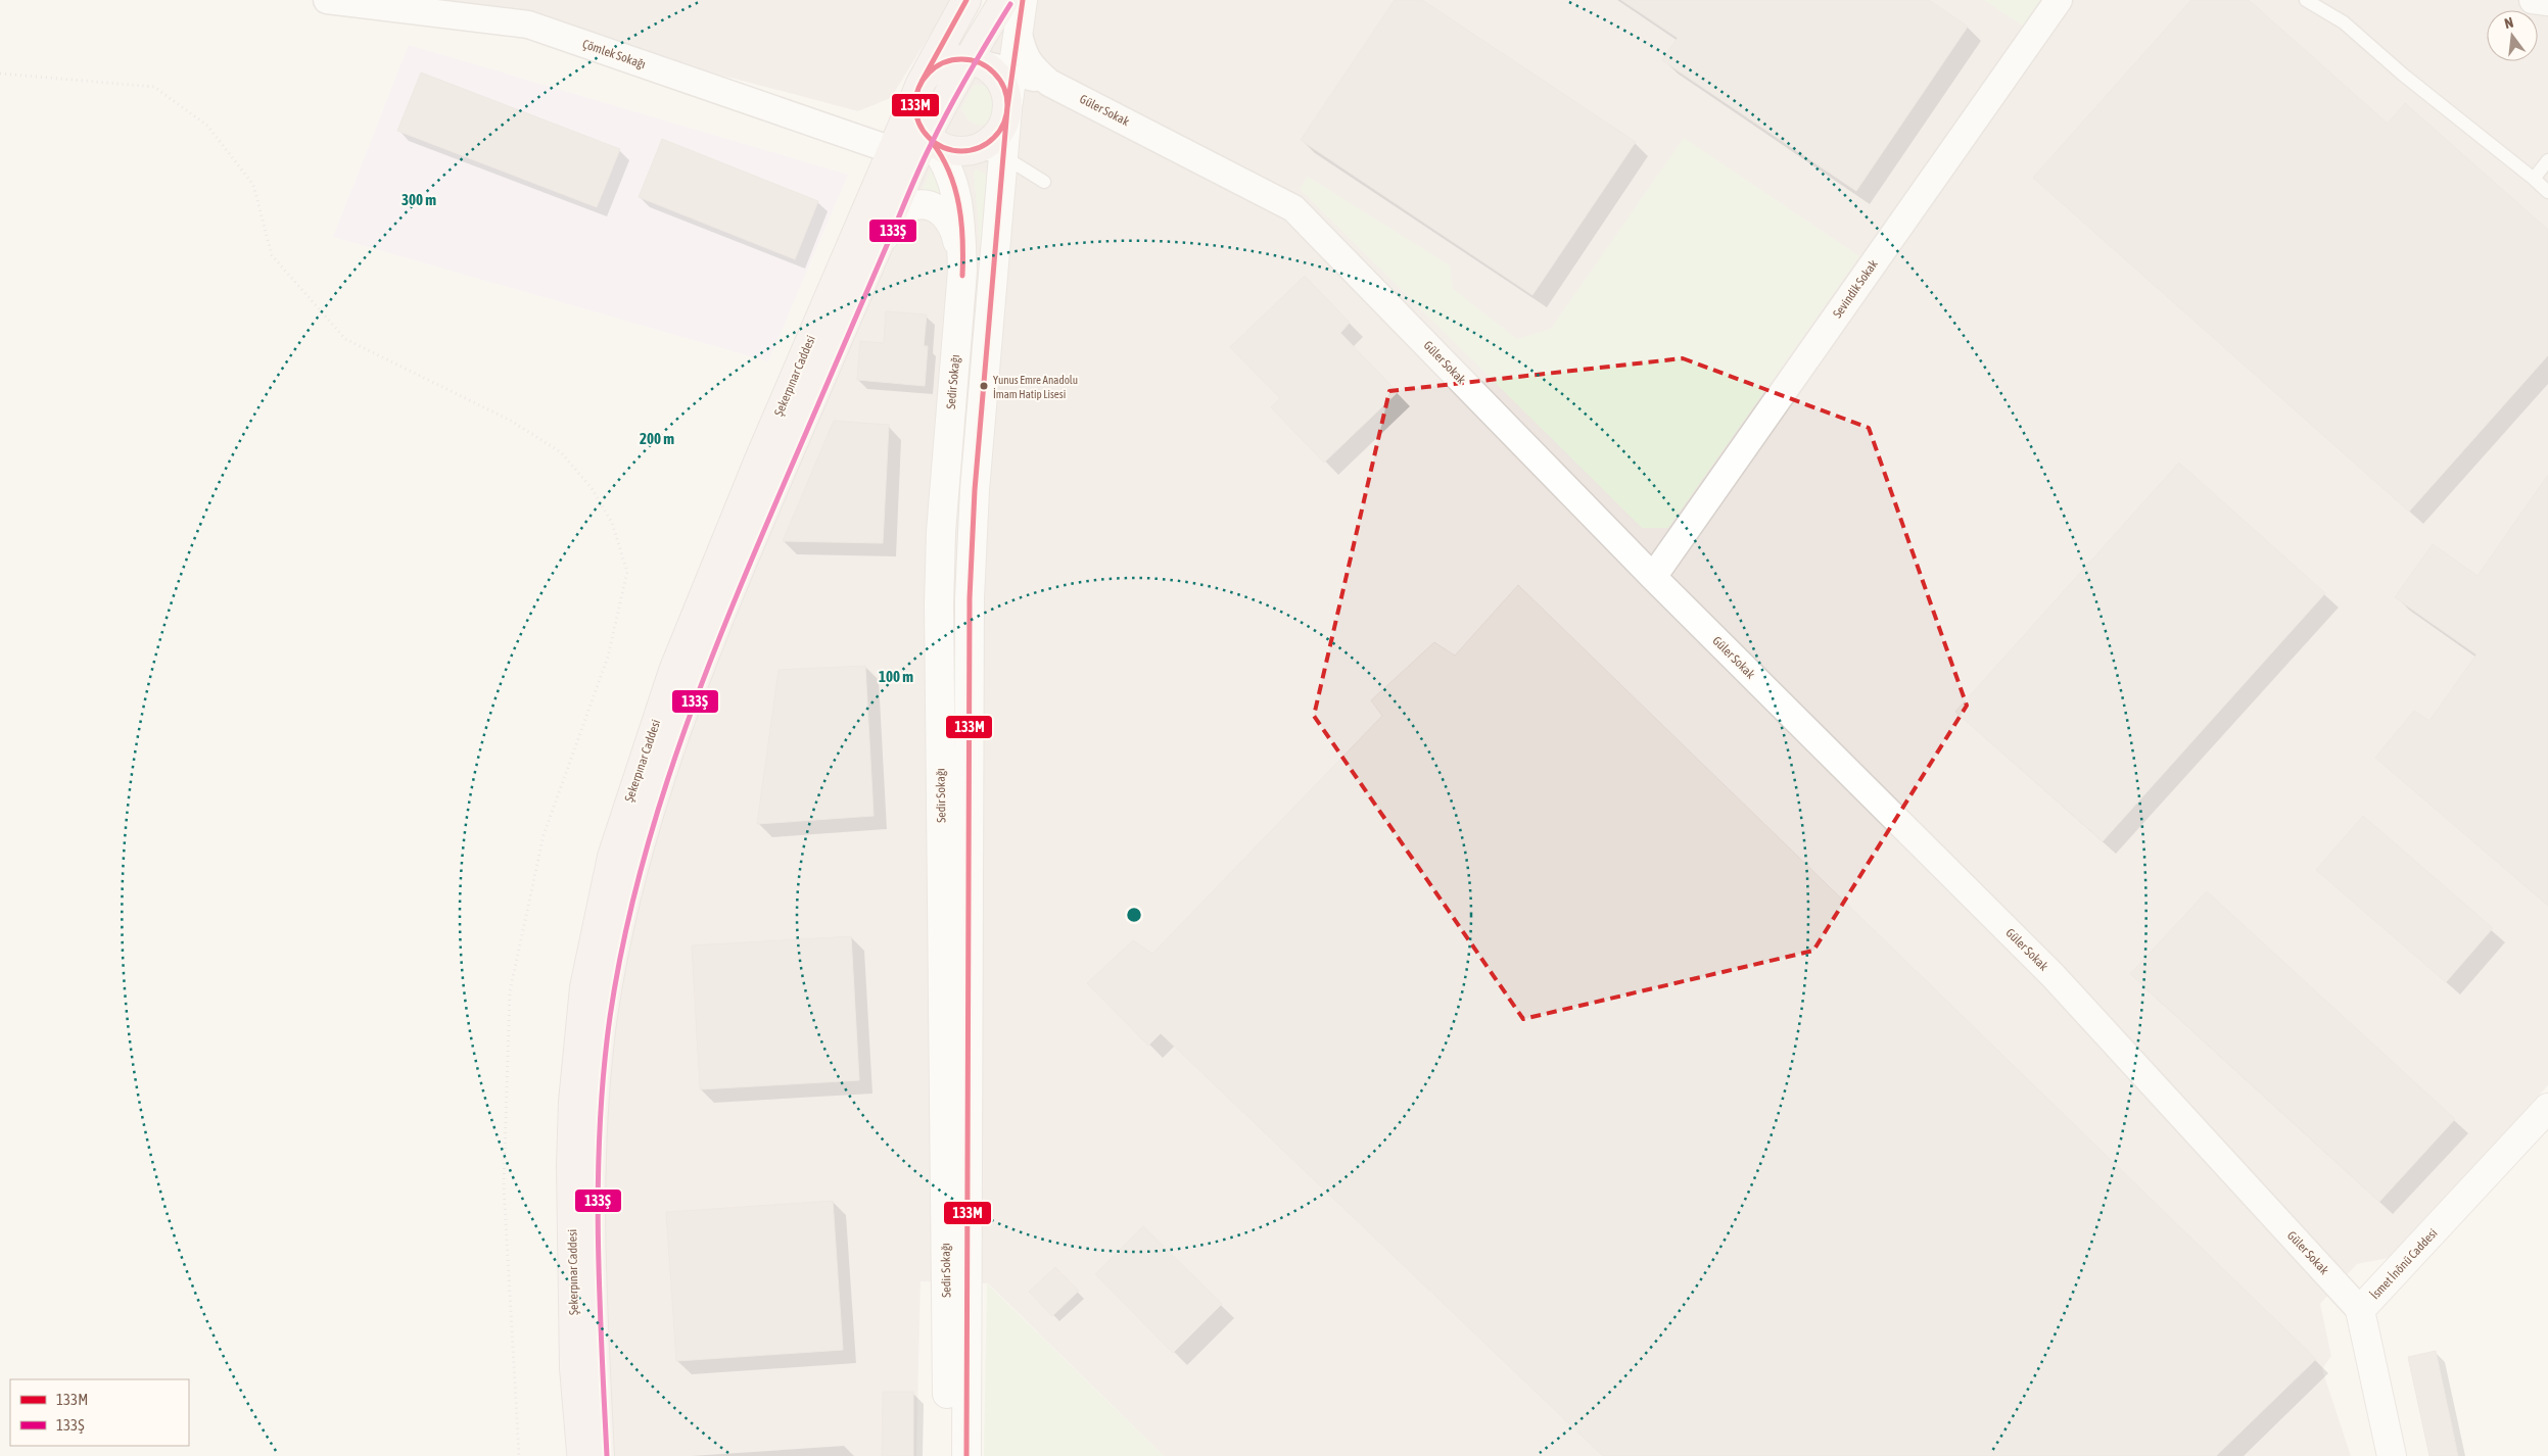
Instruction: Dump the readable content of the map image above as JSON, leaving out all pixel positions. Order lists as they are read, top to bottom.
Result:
{
  "streets": {
    "main road": ["Şekerpınar Caddesi"],
    "street": [
      "Çömlek Sokağı",
      "Güler Sokak",
      "Sevindik Sokak",
      "Sedir Sokağı",
      "İsmet İnönü Caddesi"
    ]
  },
  "crossings": [
    ["Çömlek Sokağı", "Şekerpınar Caddesi"],
    ["Güler Sokak", "Sevindik Sokak"],
    ["Güler Sokak", "İsmet İnönü Caddesi"]
  ],
  "places": ["Yunus Emre Anadolu İmam Hatip Lisesi"],
  "lines": ["transit line 133M", "transit line 133Ş"],
  "legend": ["133M", "133Ş"],
  "north": "top",
  "rings": ["300 m", "200 m", "100 m"]
}
